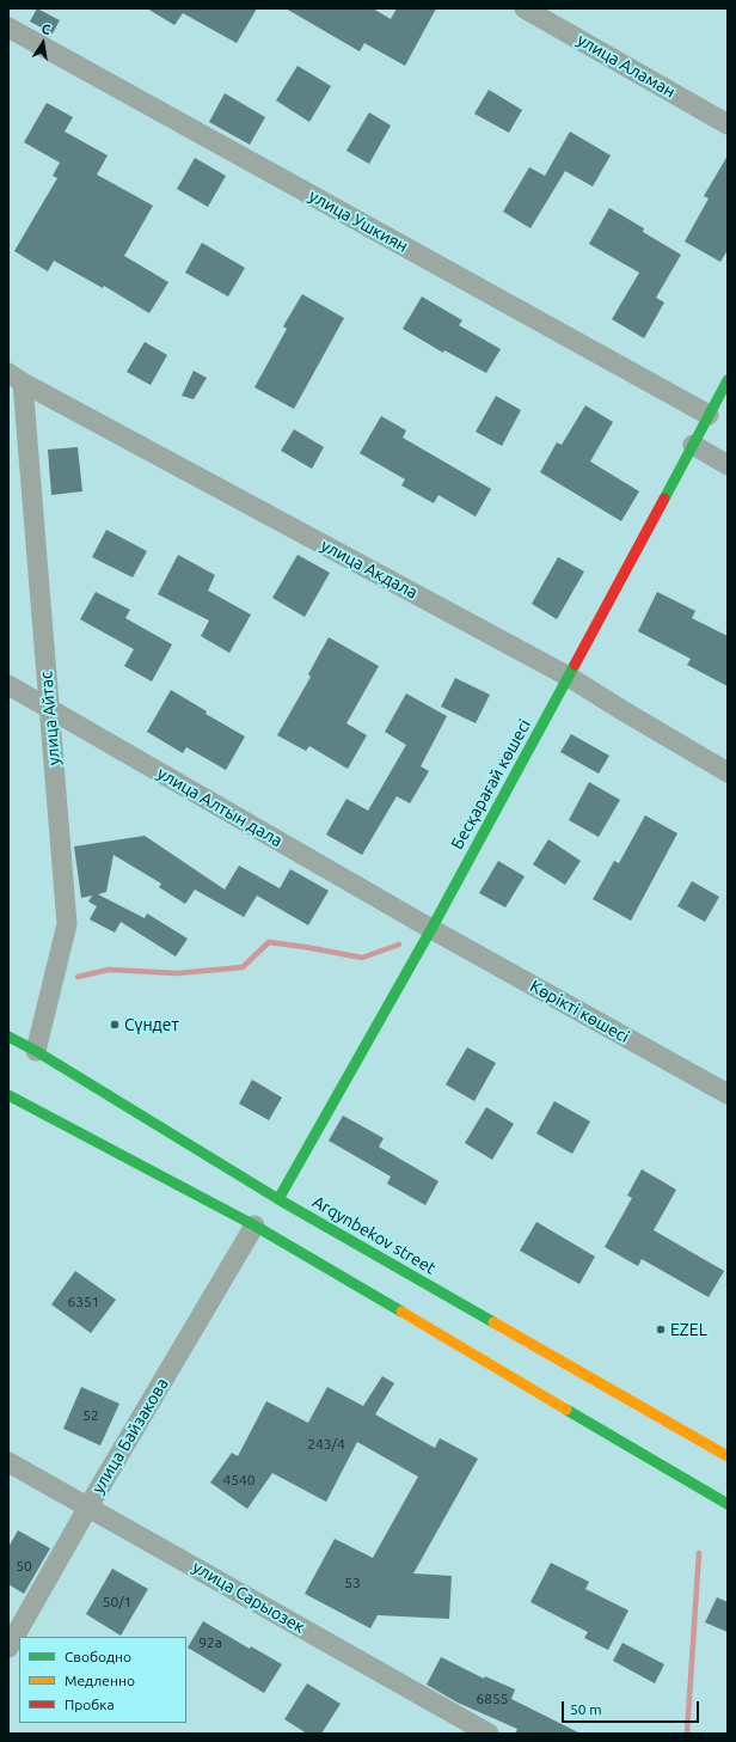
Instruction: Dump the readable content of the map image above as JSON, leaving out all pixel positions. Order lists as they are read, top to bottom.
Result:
{
  "streets": {
    "main road": ["Бесқарағай көшесі", "Arqynbekov street"],
    "street": [
      "улица Аламан",
      "улица Ушкиян",
      "улица Акдала",
      "улица Айтас",
      "улица Алтын дала",
      "Көрікті көшесі",
      "улица Байзакова",
      "улица Сарыозек"
    ]
  },
  "crossings": [
    ["улица Ушкиян", "Бесқарағай көшесі"],
    ["улица Акдала", "улица Айтас"],
    ["улица Акдала", "Бесқарағай көшесі"],
    ["улица Айтас", "улица Алтын дала"],
    ["улица Айтас", "Arqynbekov street"],
    ["Бесқарағай көшесі", "улица Алтын дала"],
    ["Бесқарағай көшесі", "Көрікті көшесі"],
    ["Бесқарағай көшесі", "Arqynbekov street"],
    ["улица Алтын дала", "Көрікті көшесі"],
    ["улица Байзакова", "улица Сарыозек"]
  ],
  "places": ["Сүндет", "EZEL"],
  "house_numbers": [
    "6351",
    "52",
    "243/4",
    "4540",
    "50",
    "53",
    "50/1",
    "92а",
    "6855"
  ],
  "legend": ["Свободно", "Медленно", "Пробка"],
  "scale_bar": "50 m",
  "north": "top"
}
